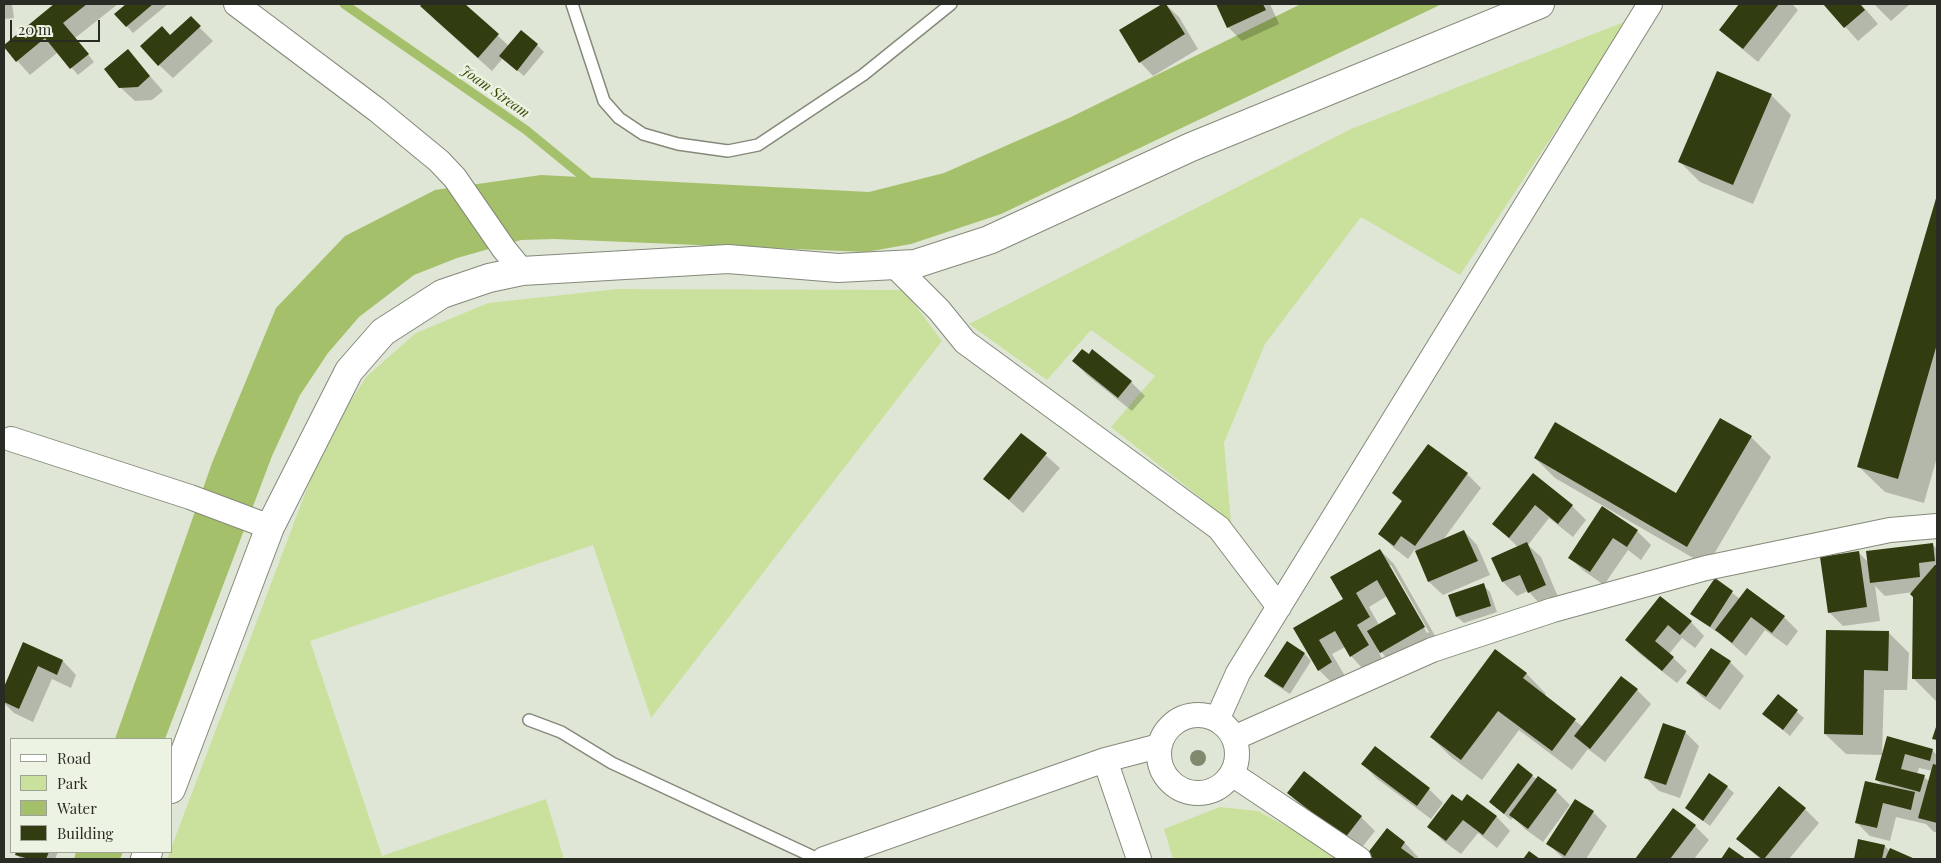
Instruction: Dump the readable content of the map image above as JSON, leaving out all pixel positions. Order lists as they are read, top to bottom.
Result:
{
  "water": ["Joam Stream"],
  "legend": [
    "Road",
    "Park",
    "Water",
    "Building"
  ],
  "scale_bar": "20 m"
}
